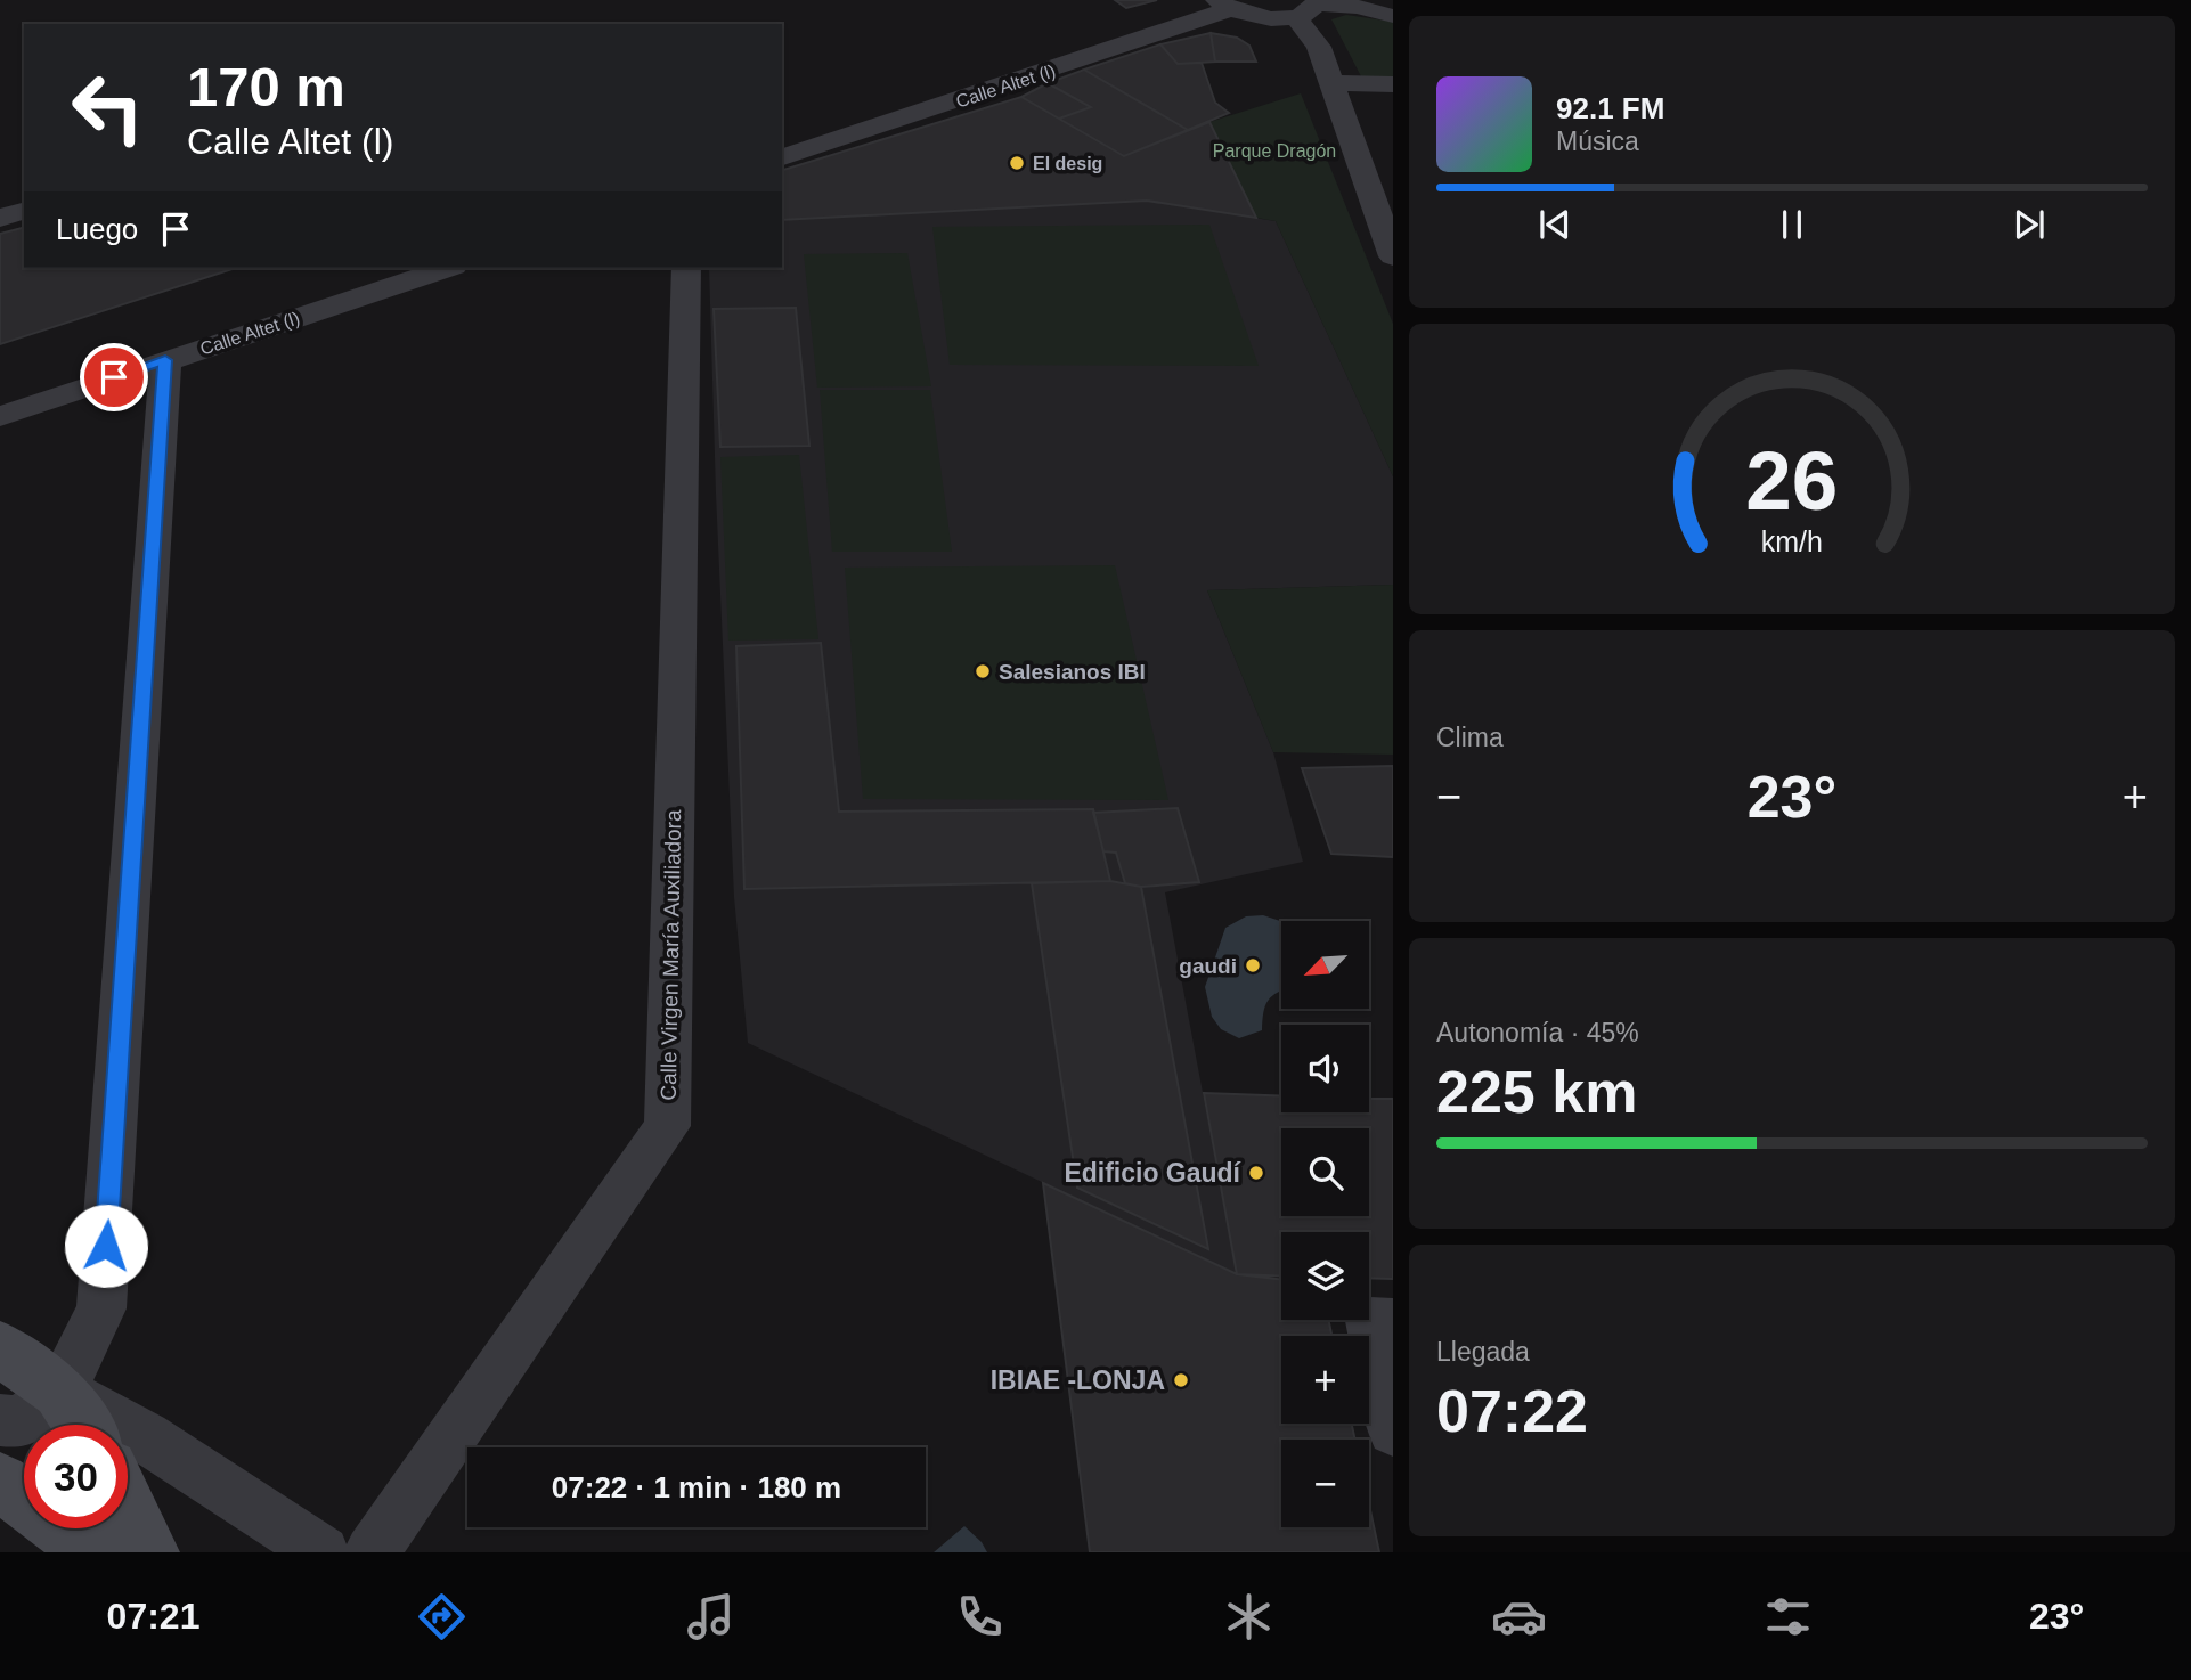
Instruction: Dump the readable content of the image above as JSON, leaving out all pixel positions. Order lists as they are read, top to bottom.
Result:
{
  "streets": {
    "street": ["Calle Altet (l)", "Calle Virgen María Auxiliadora"]
  },
  "parks": ["Parque Dragón"],
  "places": [
    "El desig",
    "Salesianos IBI",
    "gaudi",
    "Edificio Gaudí",
    "IBIAE -LONJA"
  ],
  "north": "bottom left",
  "page": {
    "turn": ["170 m", "Calle Altet (l)"],
    "song": ["92.1 FM", "Música"],
    "then": "Luego",
    "tile": [
      "Clima",
      ["Autonomía · 45%", "225 km"],
      ["Llegada", "07:22"]
    ],
    "heat": ["−", "23°", "+"],
    "map_buttons": ["+", "−"],
    "limit": "30",
    "trip": "07:22 · 1 min · 180 m",
    "tabs": ["07:21", "23°"],
    "gauge": ["26", "km/h"]
  }
}
